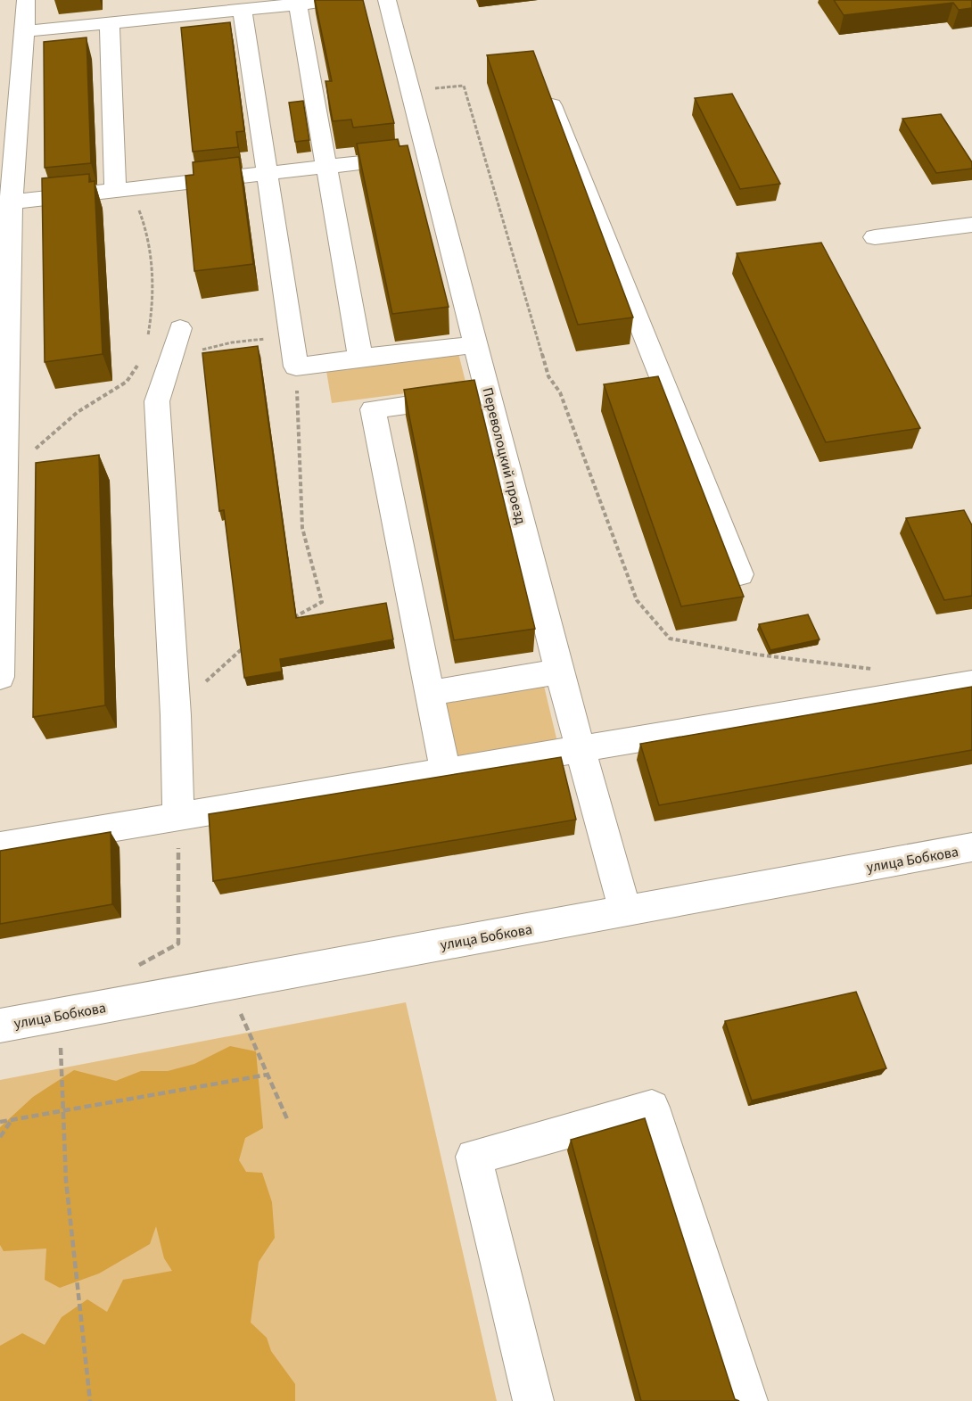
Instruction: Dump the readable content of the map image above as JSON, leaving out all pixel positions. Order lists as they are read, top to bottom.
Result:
{
  "streets": {
    "street": ["Переволоцкий проезд", "улица Бобкова"]
  },
  "crossings": [
    ["Переволоцкий проезд", "улица Бобкова"]
  ]
}
